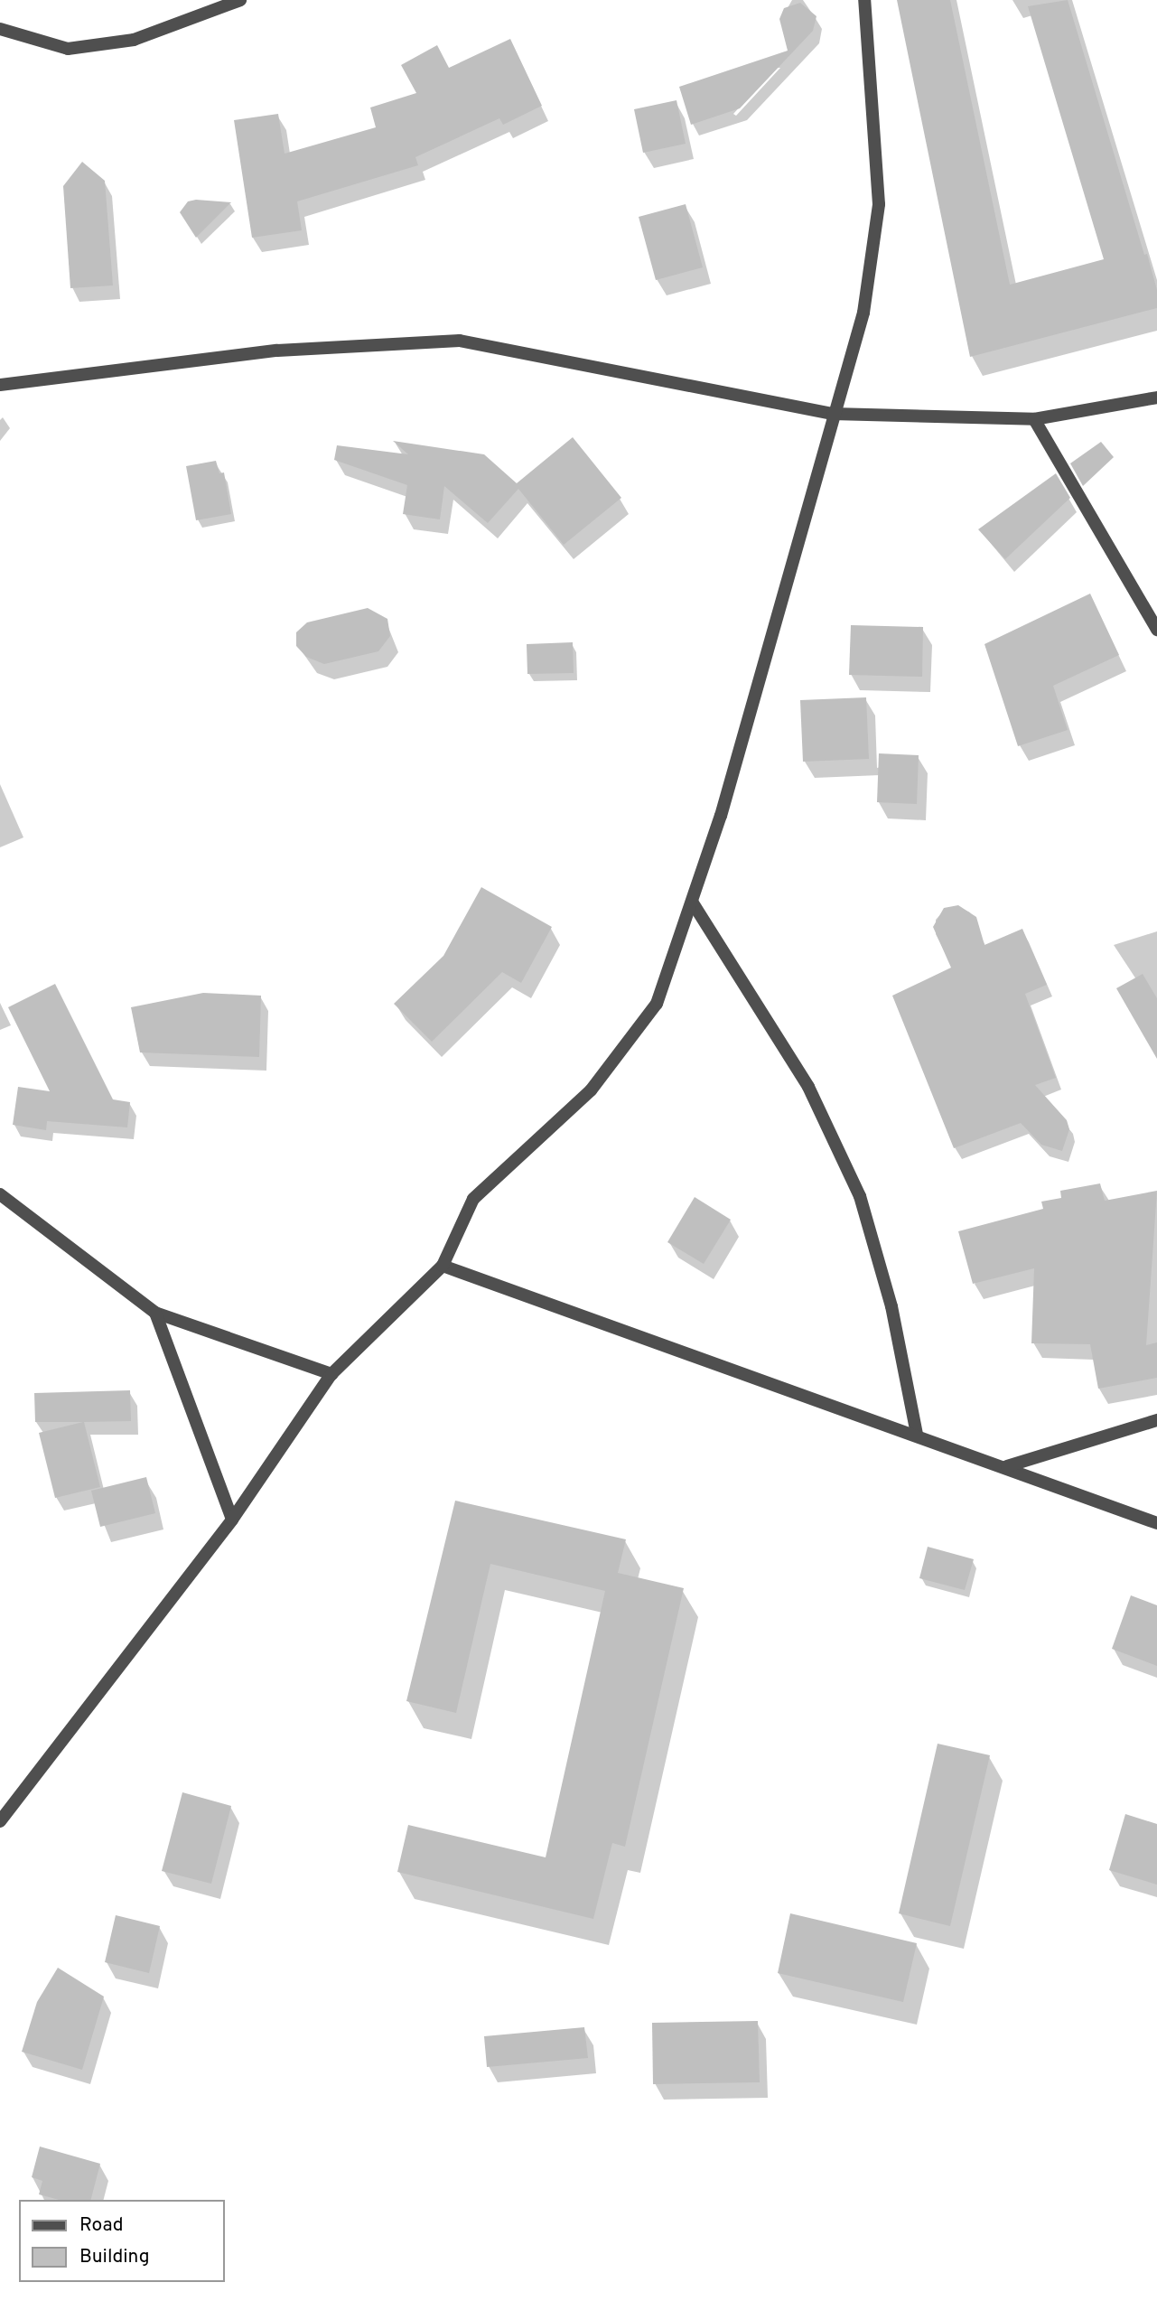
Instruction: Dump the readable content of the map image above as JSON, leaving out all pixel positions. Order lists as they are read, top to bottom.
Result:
{
  "legend": ["Road", "Building"]
}
